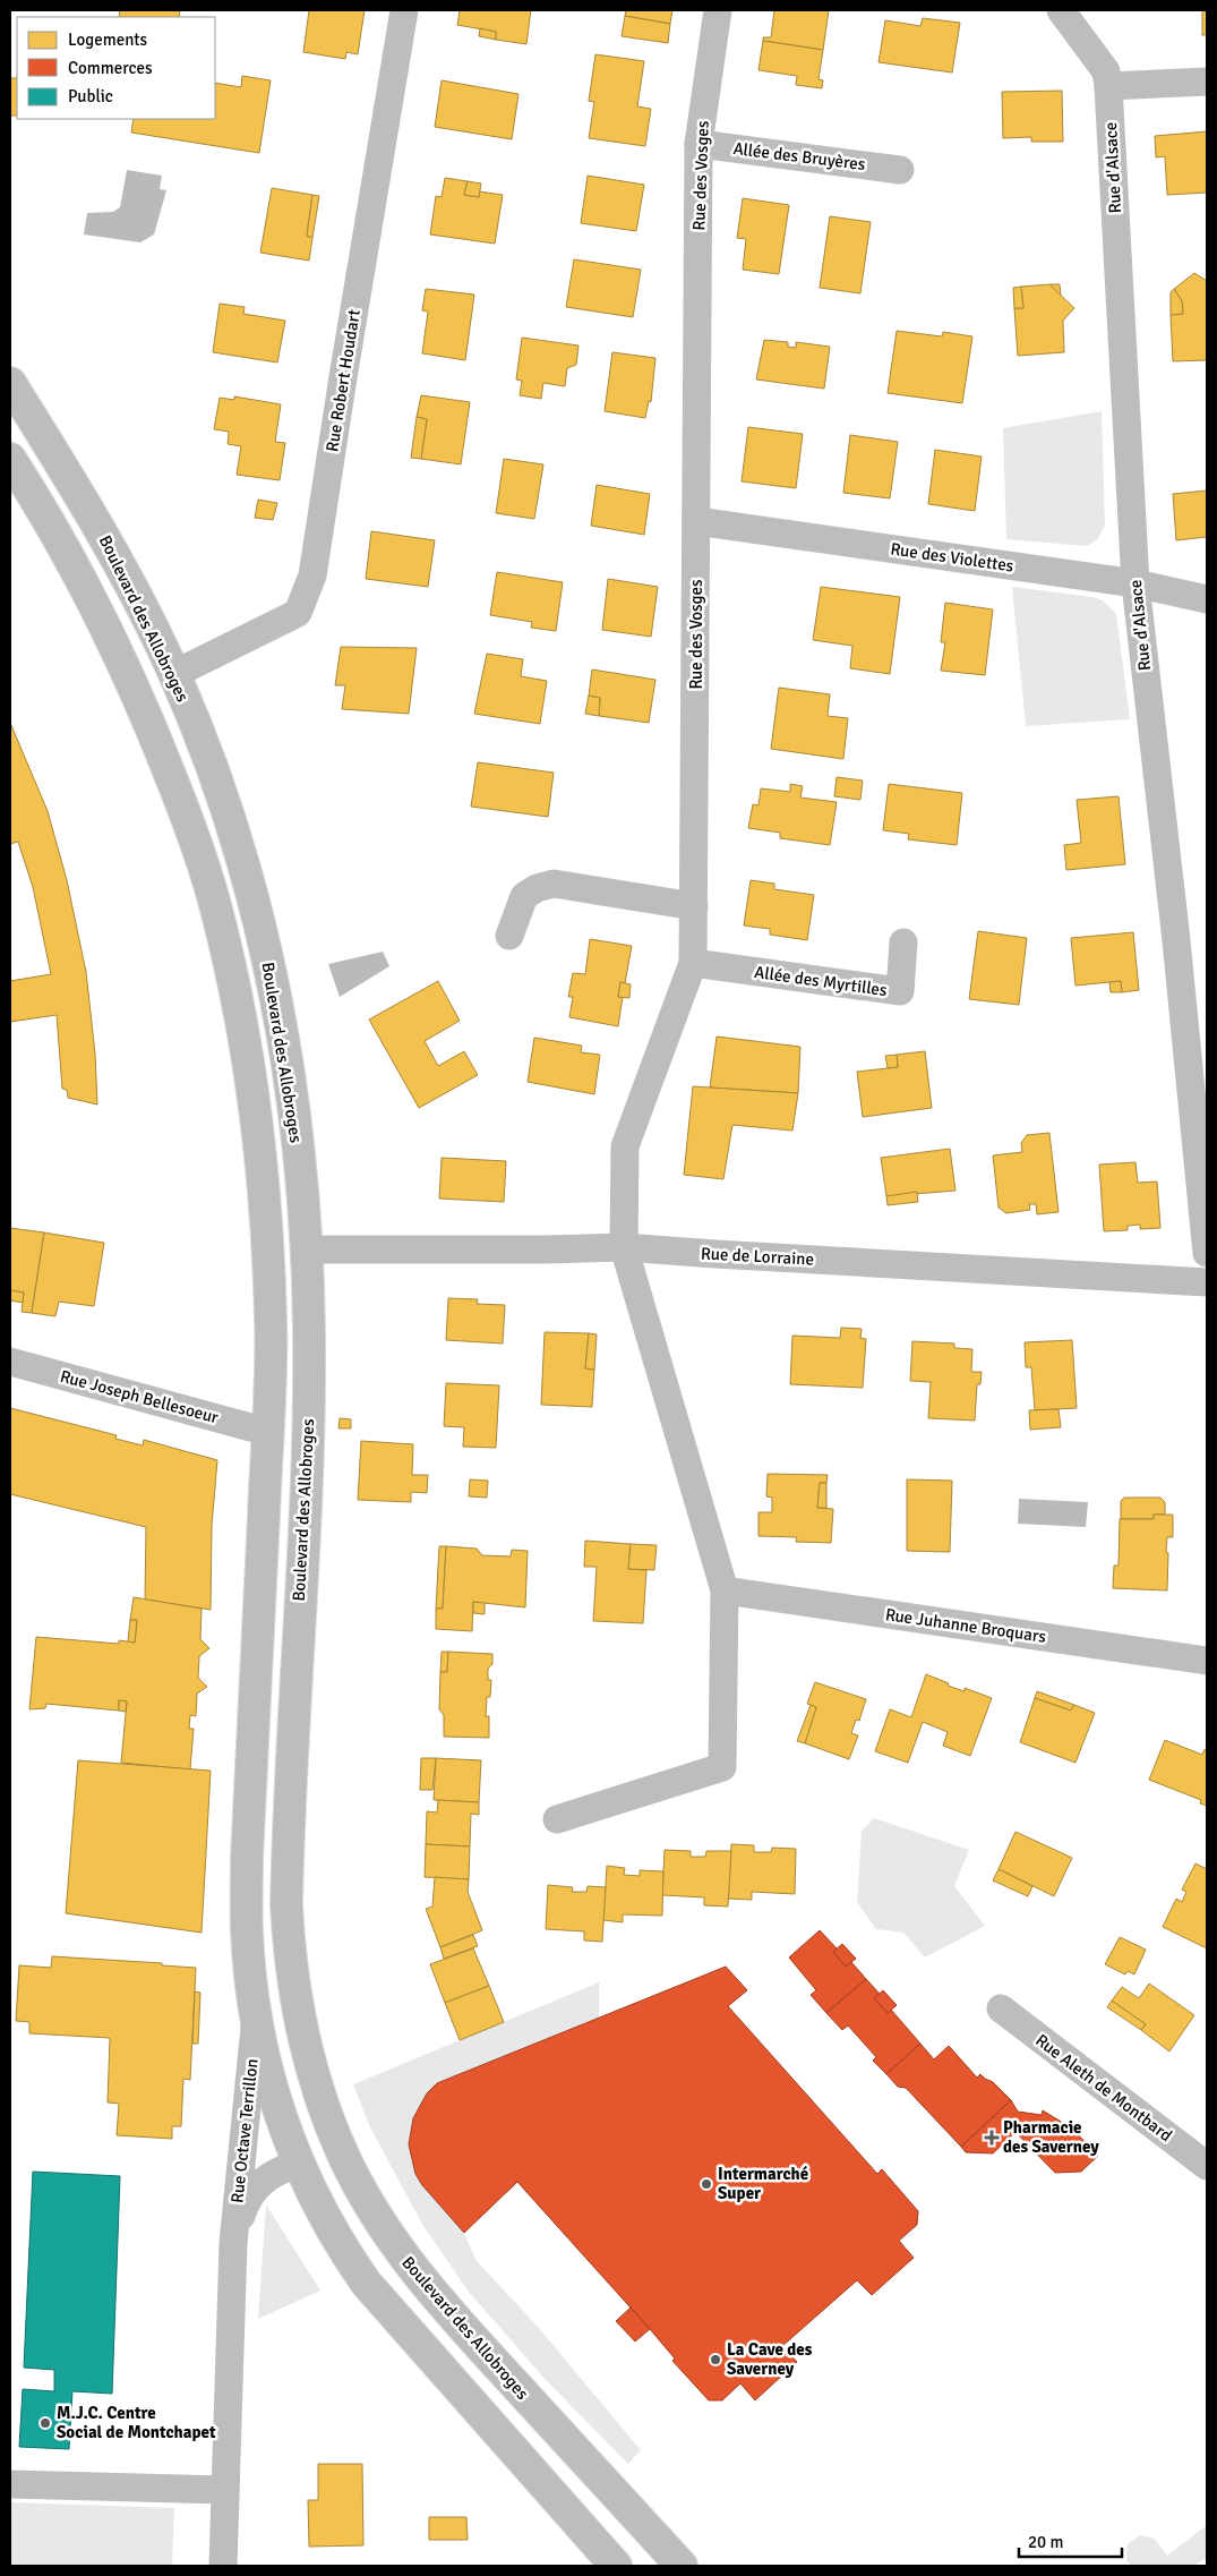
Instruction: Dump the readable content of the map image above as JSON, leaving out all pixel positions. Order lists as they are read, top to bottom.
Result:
{
  "streets": {
    "main road": ["Boulevard des Allobroges"],
    "street": [
      "Allée des Bruyères",
      "Rue d'Alsace",
      "Rue des Vosges",
      "Rue Robert Houdart",
      "Rue des Violettes",
      "Allée des Myrtilles",
      "Rue de Lorraine",
      "Rue Joseph Bellesoeur",
      "Rue Juhanne Broquars",
      "Rue Aleth de Montbard",
      "Rue Octave Terrillon"
    ]
  },
  "crossings": [
    ["Allée des Bruyères", "Rue des Vosges"],
    ["Rue d'Alsace", "Rue des Violettes"],
    ["Rue des Vosges", "Rue des Violettes"],
    ["Rue des Vosges", "Allée des Myrtilles"],
    ["Rue des Vosges", "Rue de Lorraine"],
    ["Rue Robert Houdart", "Boulevard des Allobroges"],
    ["Boulevard des Allobroges", "Rue de Lorraine"]
  ],
  "places": {
    "health": ["Pharmacie des Saverney"],
    "other": ["Intermarché Super", "La Cave des Saverney", "M.J.C. Centre Social de Montchapet"]
  },
  "legend": ["Logements", "Commerces", "Public"],
  "scale_bar": "20 m"
}
